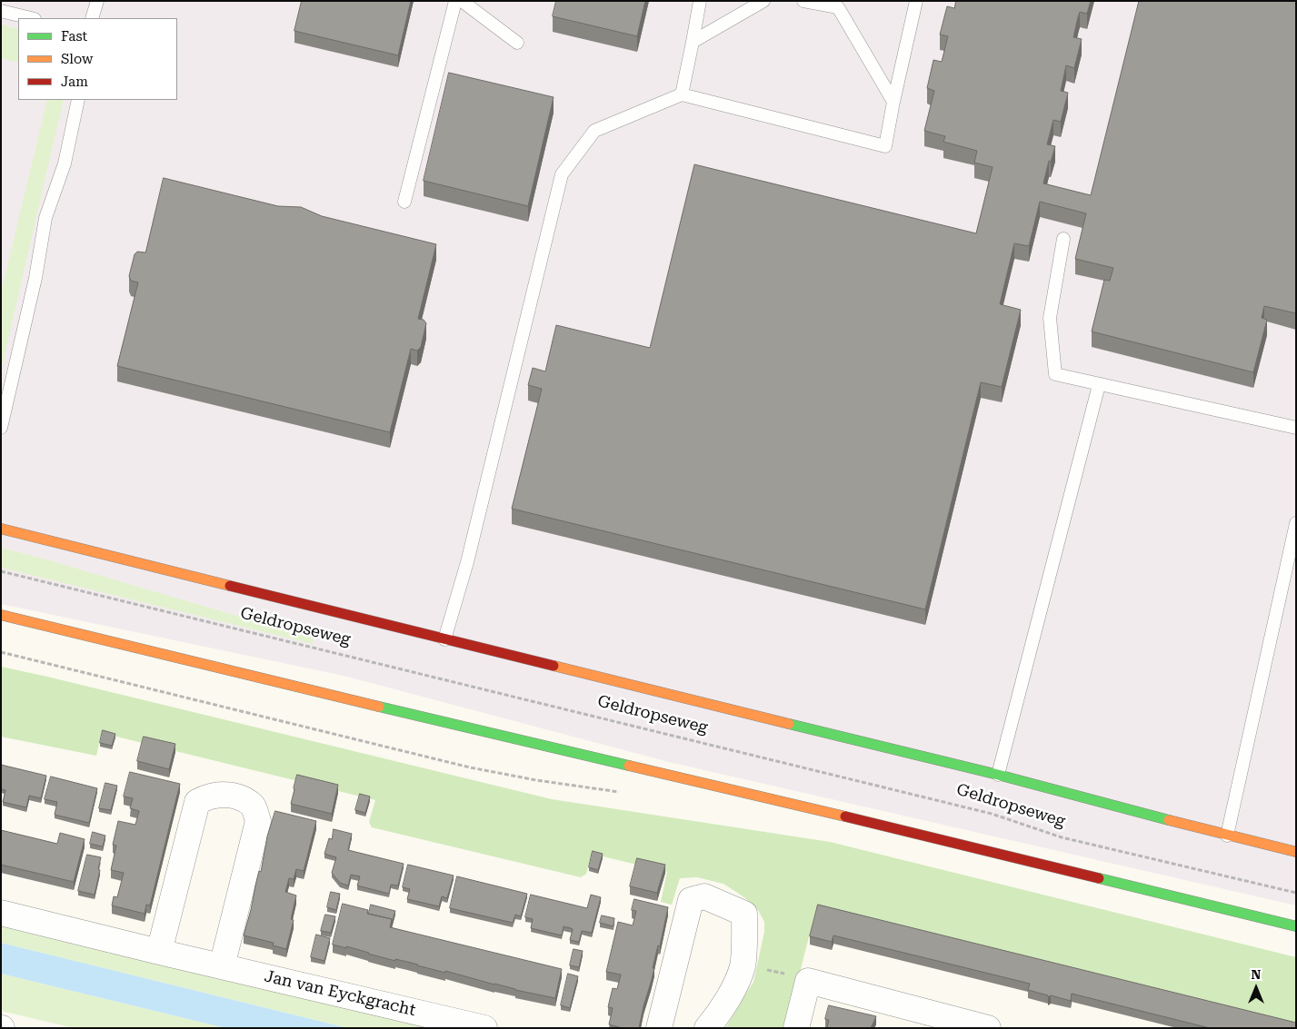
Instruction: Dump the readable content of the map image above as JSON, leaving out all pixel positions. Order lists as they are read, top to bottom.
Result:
{
  "streets": {
    "street": ["Jan van Eyckgracht"],
    "path": ["Geldropseweg"]
  },
  "legend": ["Fast", "Slow", "Jam"],
  "north": "top"
}
